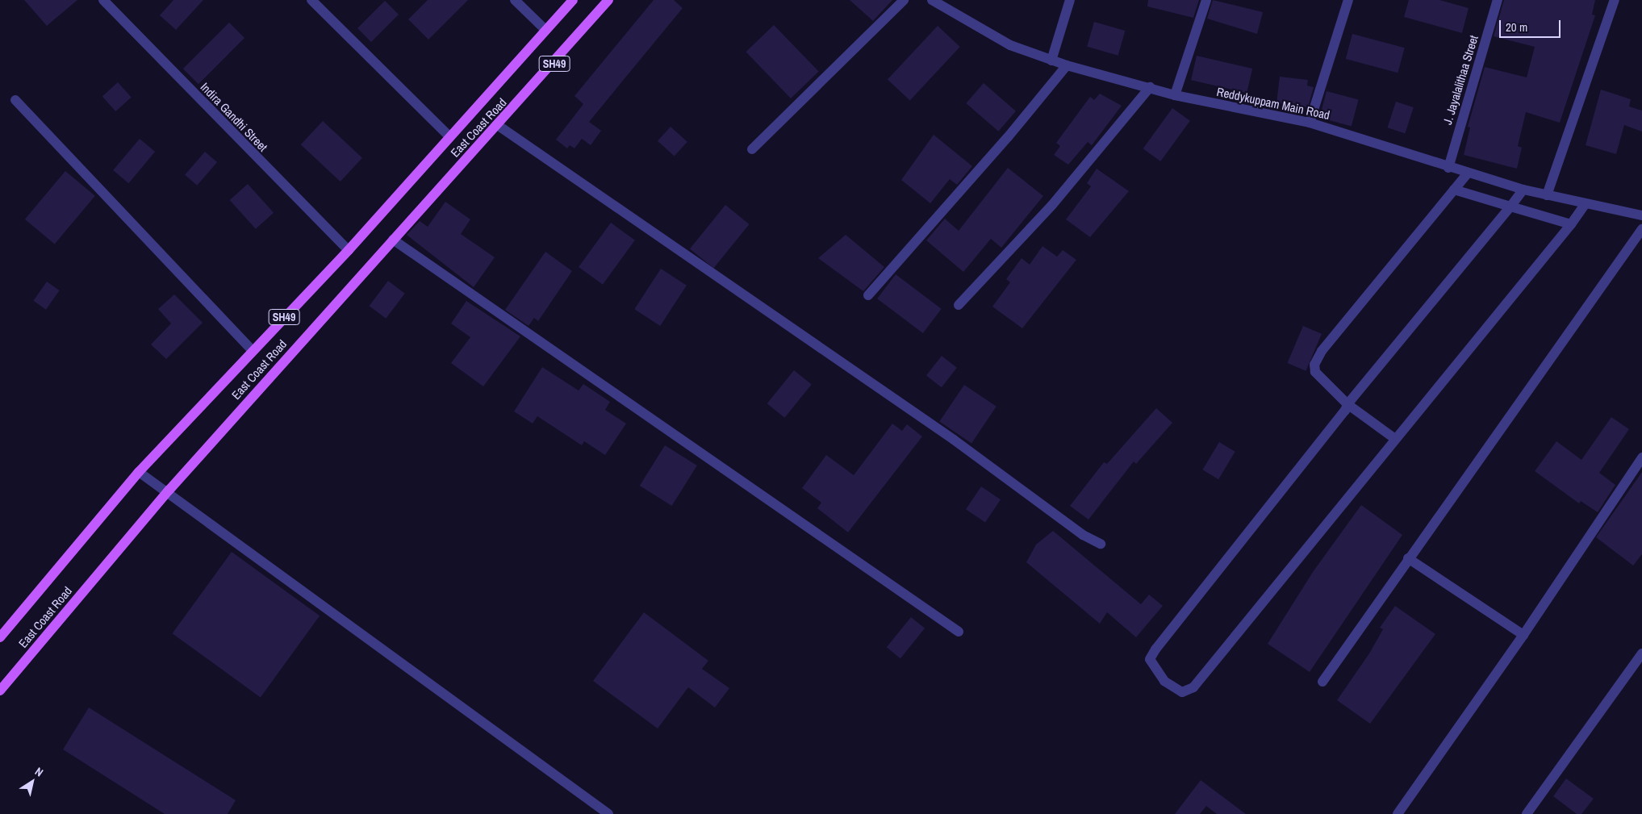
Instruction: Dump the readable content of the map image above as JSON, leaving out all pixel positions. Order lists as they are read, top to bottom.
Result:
{
  "streets": {
    "main road": ["SH49", "East Coast Road"],
    "street": ["J. Jayalalithaa Street", "Reddykuppam Main Road", "Indira Gandhi Street"]
  },
  "crossings": [
    ["J. Jayalalithaa Street", "Reddykuppam Main Road"],
    ["Indira Gandhi Street", "East Coast Road"]
  ],
  "scale_bar": "20 m",
  "north": "top right"
}
